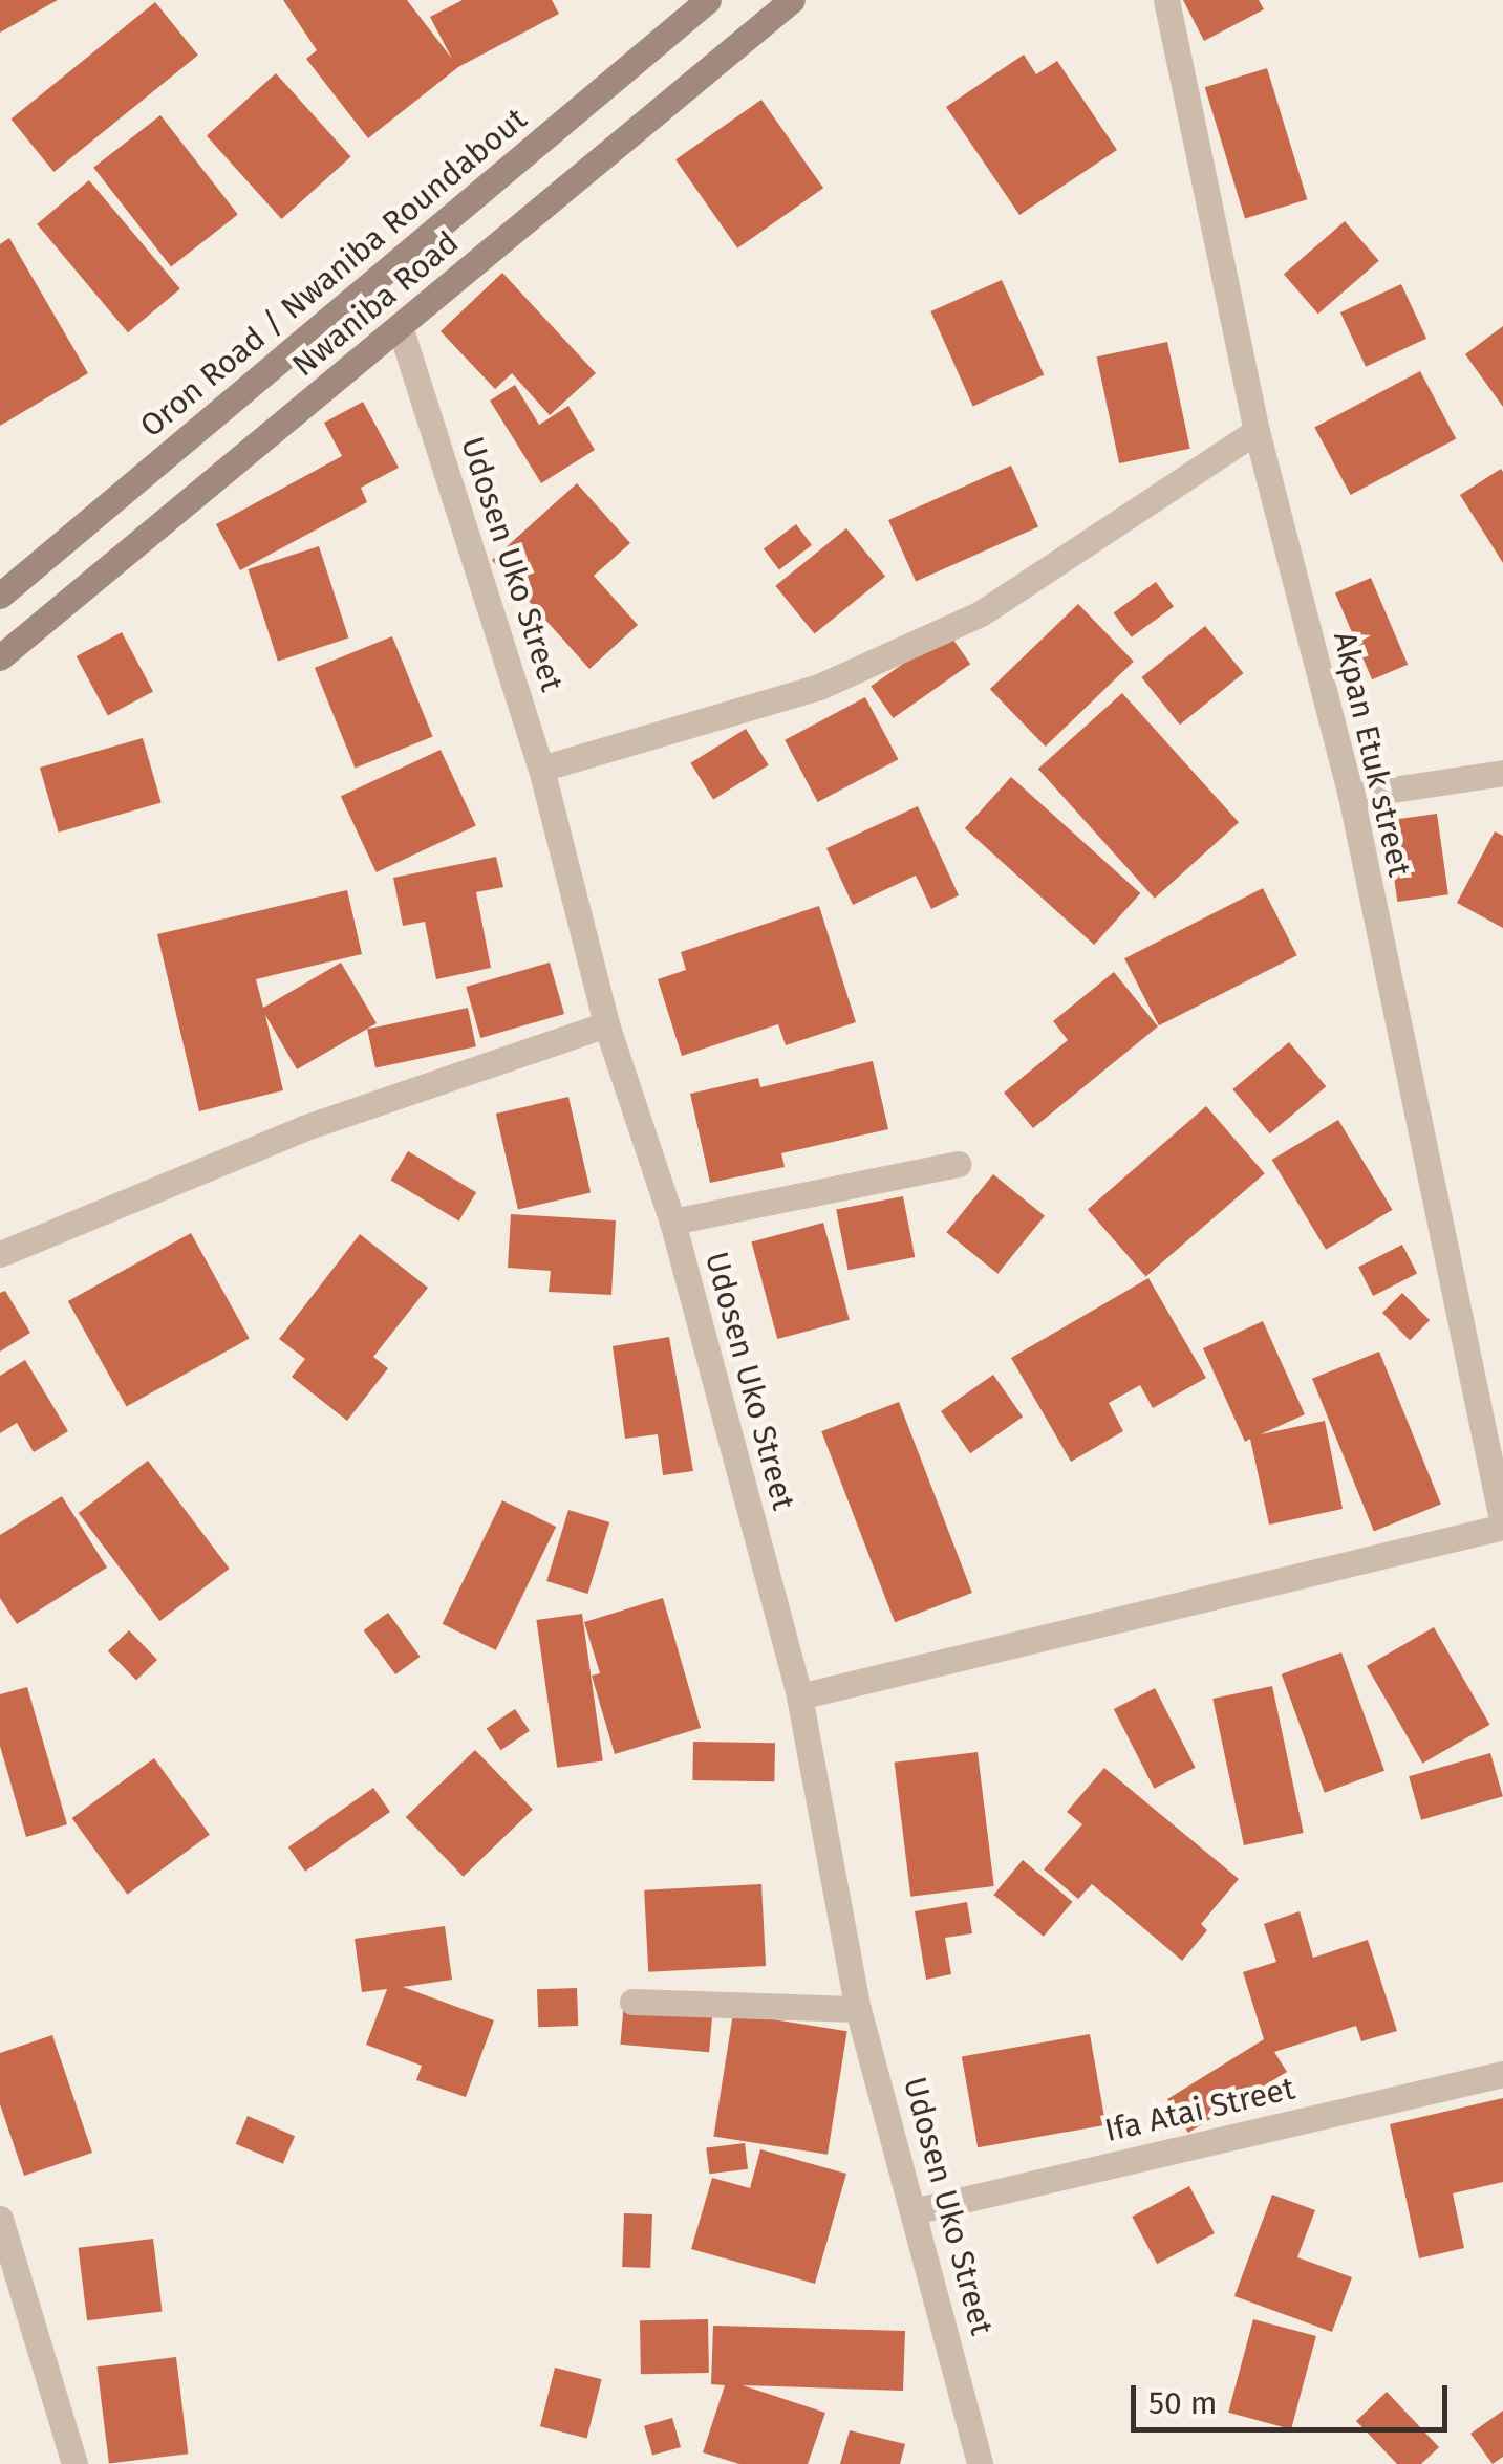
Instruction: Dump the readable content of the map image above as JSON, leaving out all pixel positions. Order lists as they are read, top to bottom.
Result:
{
  "streets": {
    "main road": ["Oron Road / Nwaniba Roundabout", "Nwaniba Road"],
    "street": ["Udosen Uko Street", "Akpan Etuk street", "Ifa Atai Street"]
  },
  "crossings": [
    ["Nwaniba Road", "Udosen Uko Street"],
    ["Udosen Uko Street", "Ifa Atai Street"]
  ],
  "scale_bar": "50 m"
}
